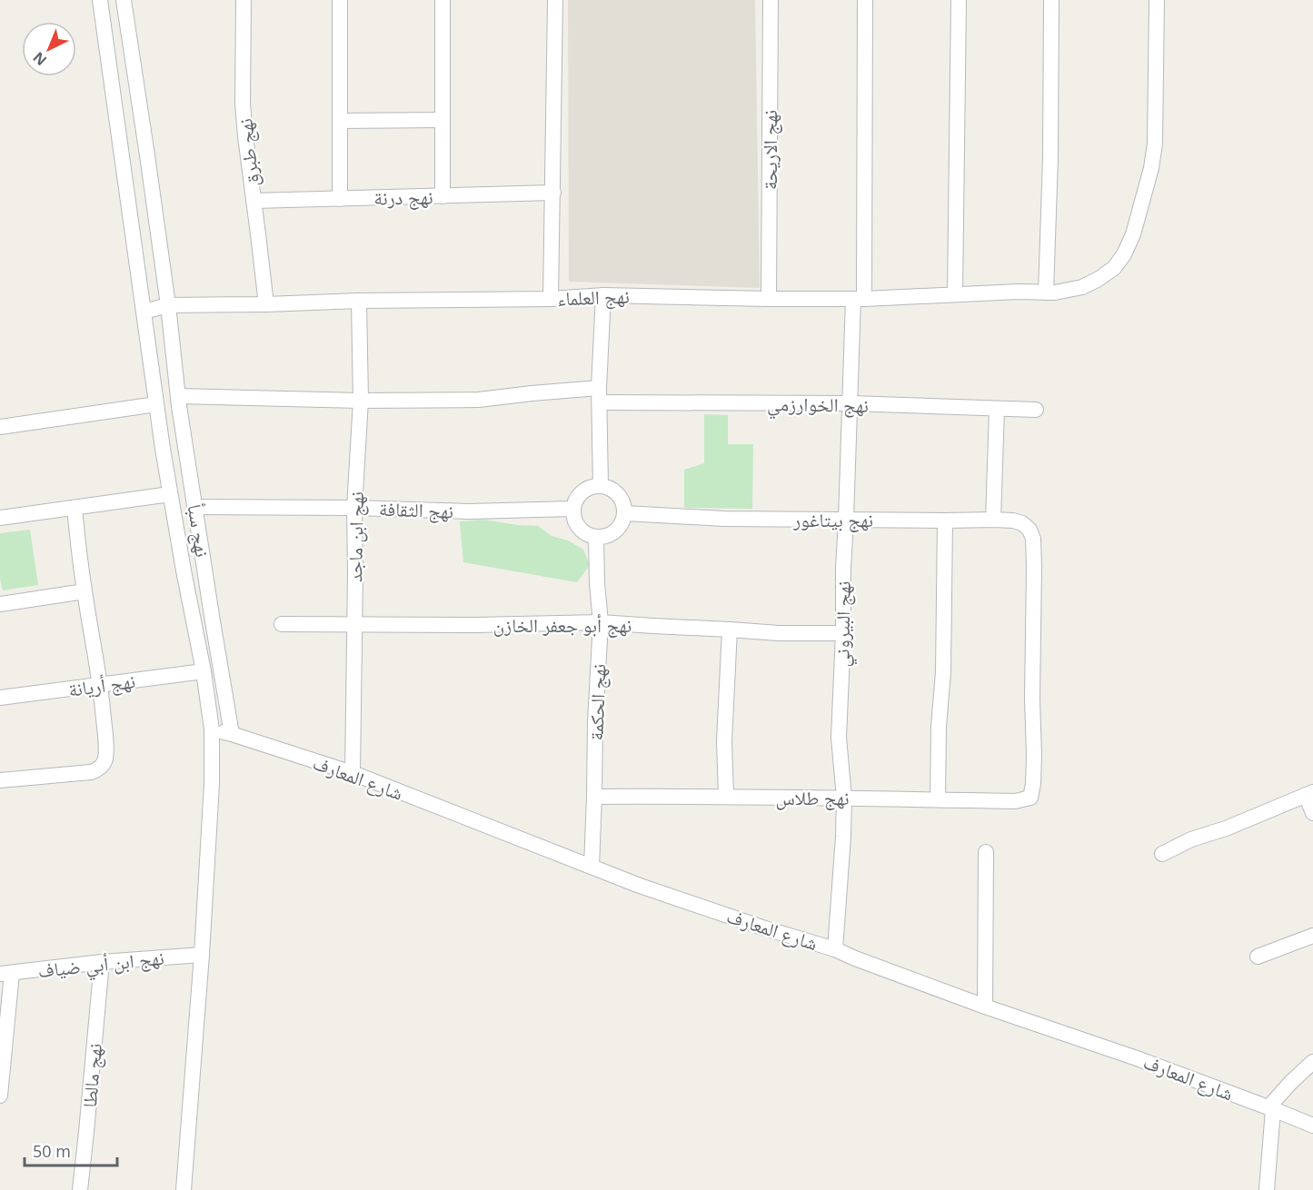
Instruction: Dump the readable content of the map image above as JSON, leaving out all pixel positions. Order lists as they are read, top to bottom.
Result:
{
  "streets": {
    "street": [
      "نهج الاريحة",
      "نهج طبرق",
      "نهج درنة",
      "نهج العلماء",
      "نهج الخوارزمي",
      "نهج الثقافة",
      "نهج بيتاغور",
      "نهج سبأ",
      "نهج ابن ماجد",
      "نهج البيروني",
      "نهج أبو جعفر الخازن",
      "نهج أريانة",
      "نهج الحكمة",
      "شارع المعارف",
      "نهج طلاس",
      "نهج ابن أبي ضياف",
      "نهج مالطا"
    ]
  },
  "crossings": [
    ["نهج الاريحة", "نهج العلماء"],
    ["نهج طبرق", "نهج درنة"],
    ["نهج طبرق", "نهج العلماء"],
    ["نهج العلماء", "نهج سبأ"],
    ["نهج العلماء", "نهج ابن ماجد"],
    ["نهج العلماء", "نهج البيروني"],
    ["نهج الخوارزمي", "نهج سبأ"],
    ["نهج الخوارزمي", "نهج ابن ماجد"],
    ["نهج الخوارزمي", "نهج البيروني"],
    ["نهج الثقافة", "نهج بيتاغور"],
    ["نهج الثقافة", "نهج سبأ"],
    ["نهج الثقافة", "نهج ابن ماجد"],
    ["نهج الثقافة", "نهج الحكمة"],
    ["نهج بيتاغور", "نهج البيروني"],
    ["نهج بيتاغور", "نهج الحكمة"],
    ["نهج بيتاغور", "نهج طلاس"],
    ["نهج سبأ", "شارع المعارف"],
    ["نهج ابن ماجد", "نهج أبو جعفر الخازن"],
    ["نهج ابن ماجد", "شارع المعارف"],
    ["نهج البيروني", "نهج أبو جعفر الخازن"],
    ["نهج البيروني", "شارع المعارف"],
    ["نهج البيروني", "نهج طلاس"],
    ["نهج أبو جعفر الخازن", "نهج الحكمة"],
    ["نهج الحكمة", "شارع المعارف"],
    ["نهج الحكمة", "نهج طلاس"],
    ["نهج ابن أبي ضياف", "نهج مالطا"]
  ],
  "scale_bar": "50 m",
  "north": "bottom left"
}
